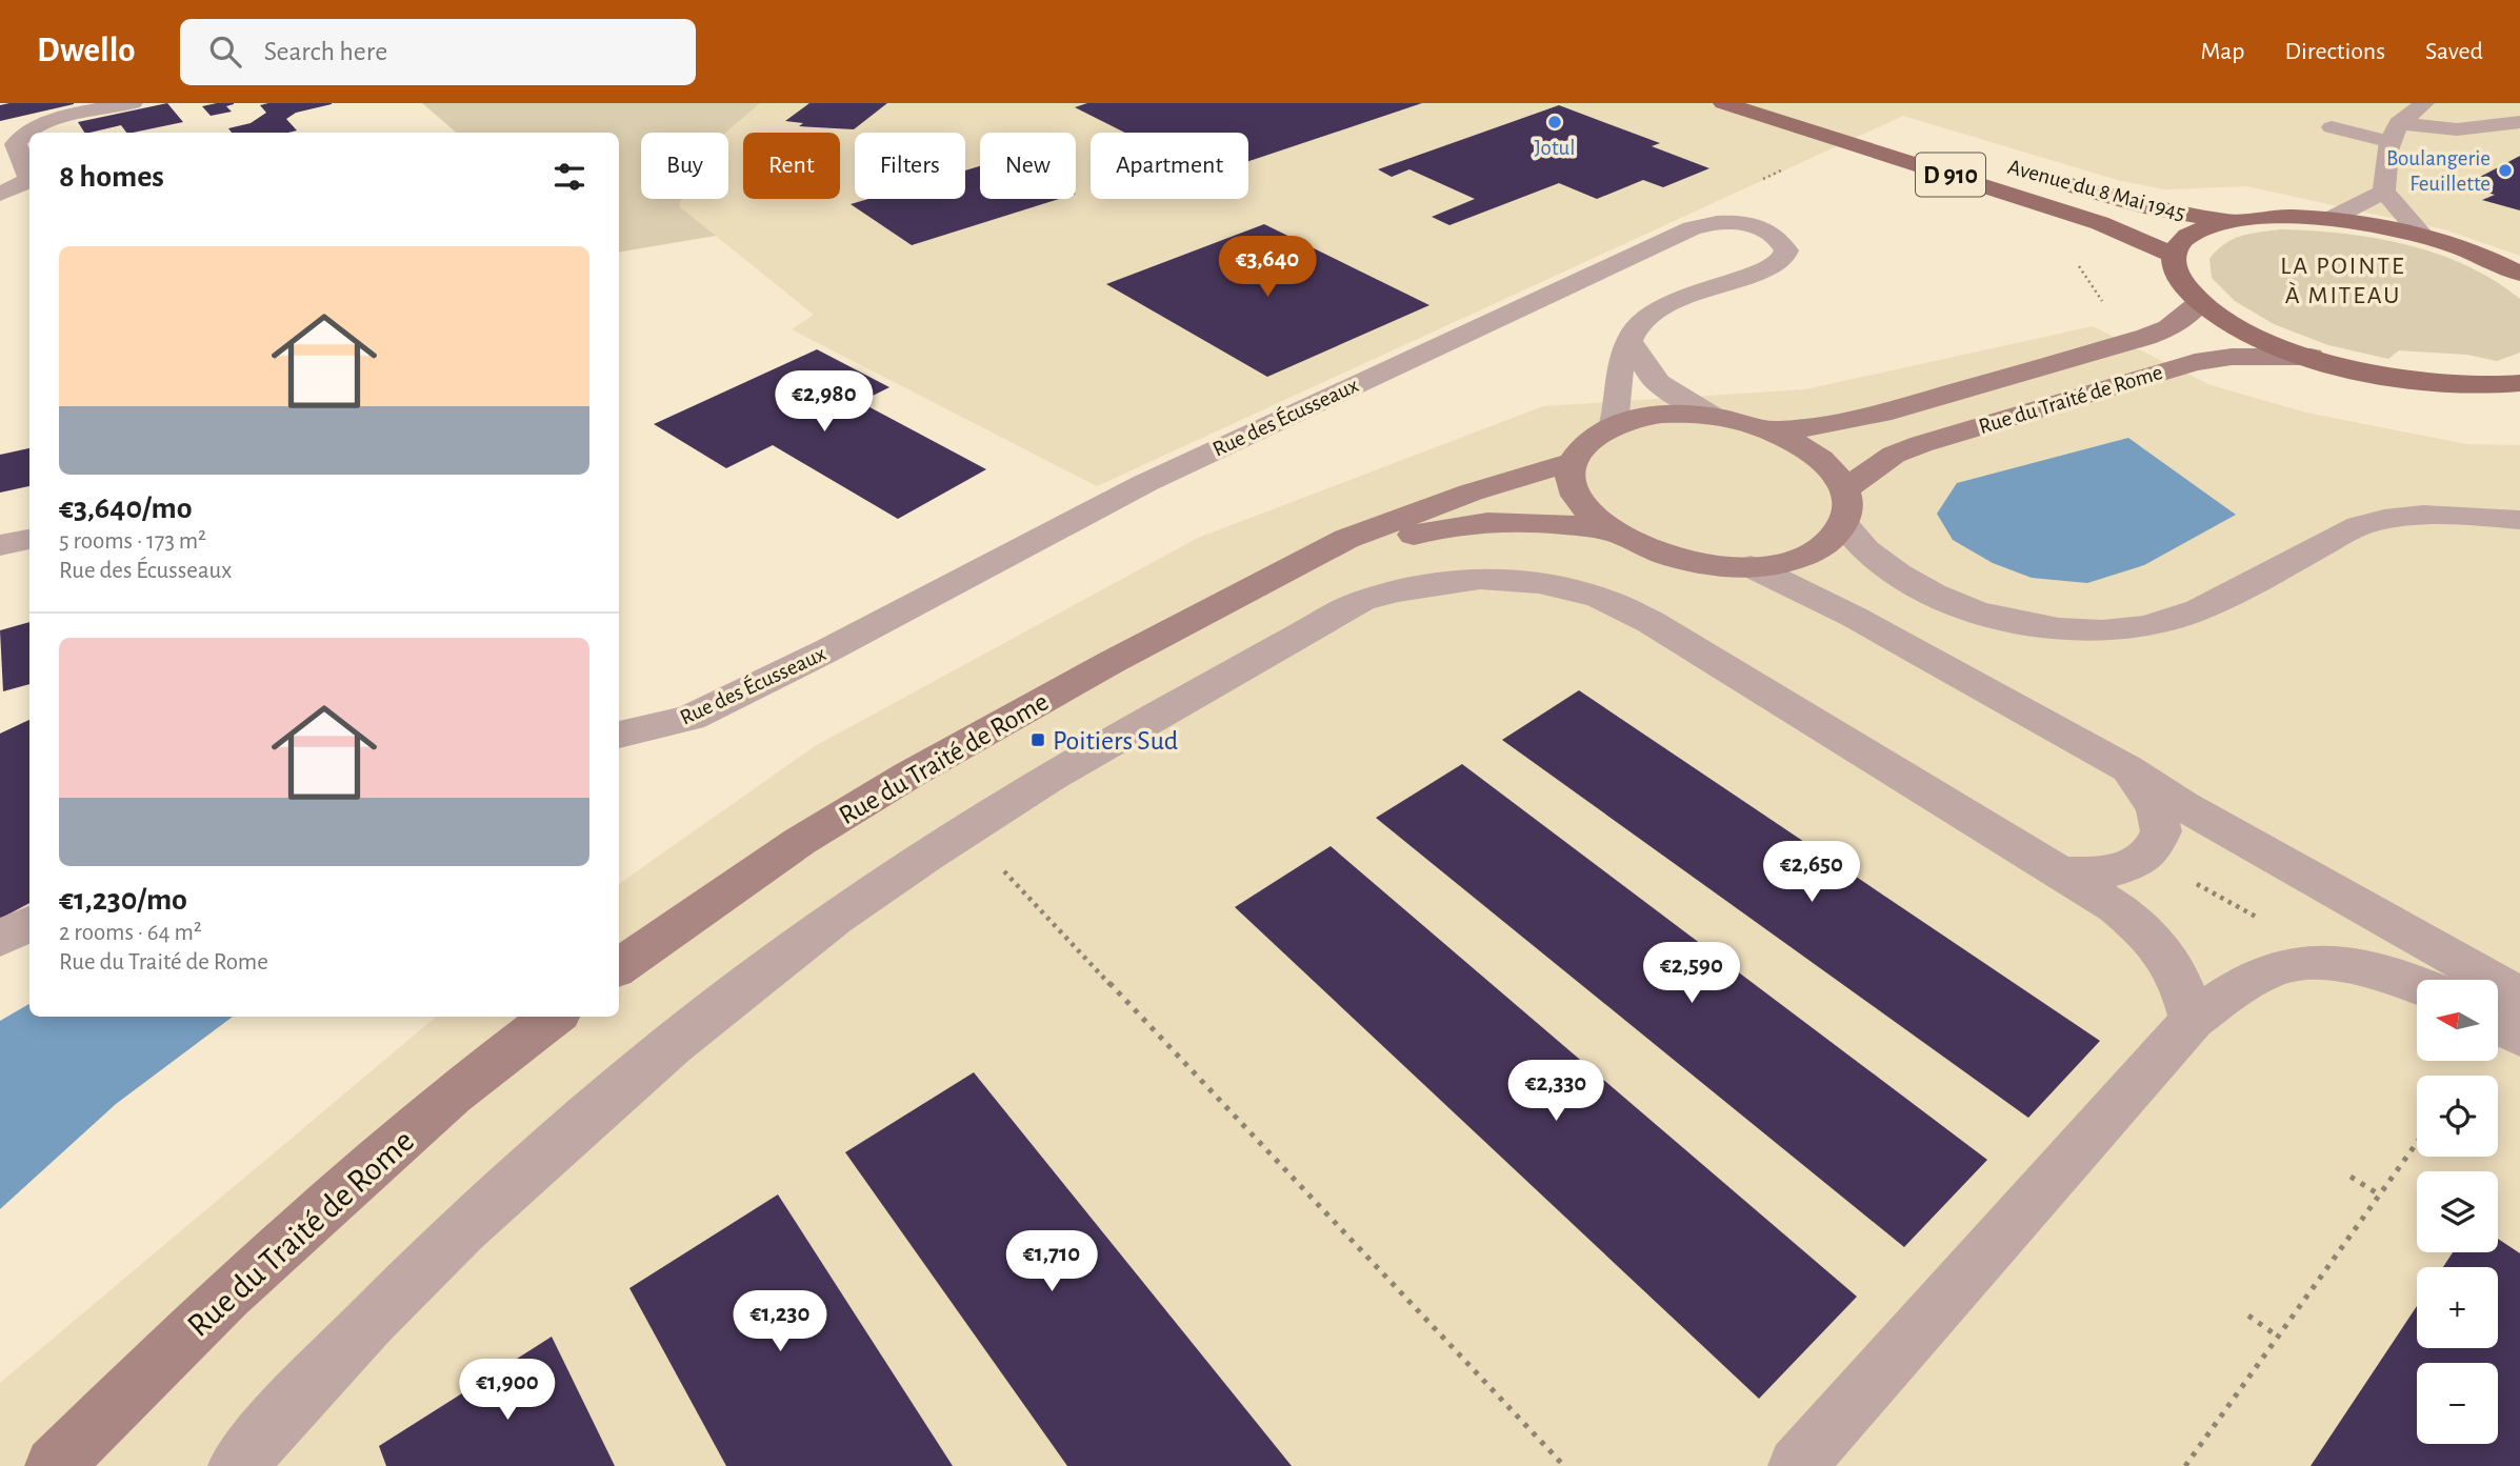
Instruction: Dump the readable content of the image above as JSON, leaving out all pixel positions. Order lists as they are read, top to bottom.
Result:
{
  "streets": {
    "main road": ["D 910", "Avenue du 8 Mai 1945"],
    "street": ["Rue du Traité de Rome", "Rue des Écusseaux"]
  },
  "districts": ["LA POINTE À MITEAU"],
  "places": {
    "other": ["Jotul", "Boulangerie Feuillette"],
    "transit": ["Poitiers Sud"]
  },
  "north": "left",
  "page": {
    "header": "Dwello",
    "search": "Search here",
    "nav": ["Map", "Directions", "Saved"],
    "chip": [
      "Buy",
      "Rent",
      "Filters",
      "New",
      "Apartment"
    ],
    "heading": "8 homes",
    "list": [
      {
        "name": "€3,640/mo",
        "note": "5 rooms · 173 m² · Rue des Écusseaux"
      },
      {
        "name": "€1,230/mo",
        "note": "2 rooms · 64 m² · Rue du Traité de Rome"
      }
    ],
    "price": [
      "€3,640",
      "€2,980",
      "€2,650",
      "€2,590",
      "€2,330",
      "€1,710",
      "€1,230",
      "€1,900"
    ],
    "map_buttons": ["+", "−"]
  }
}
